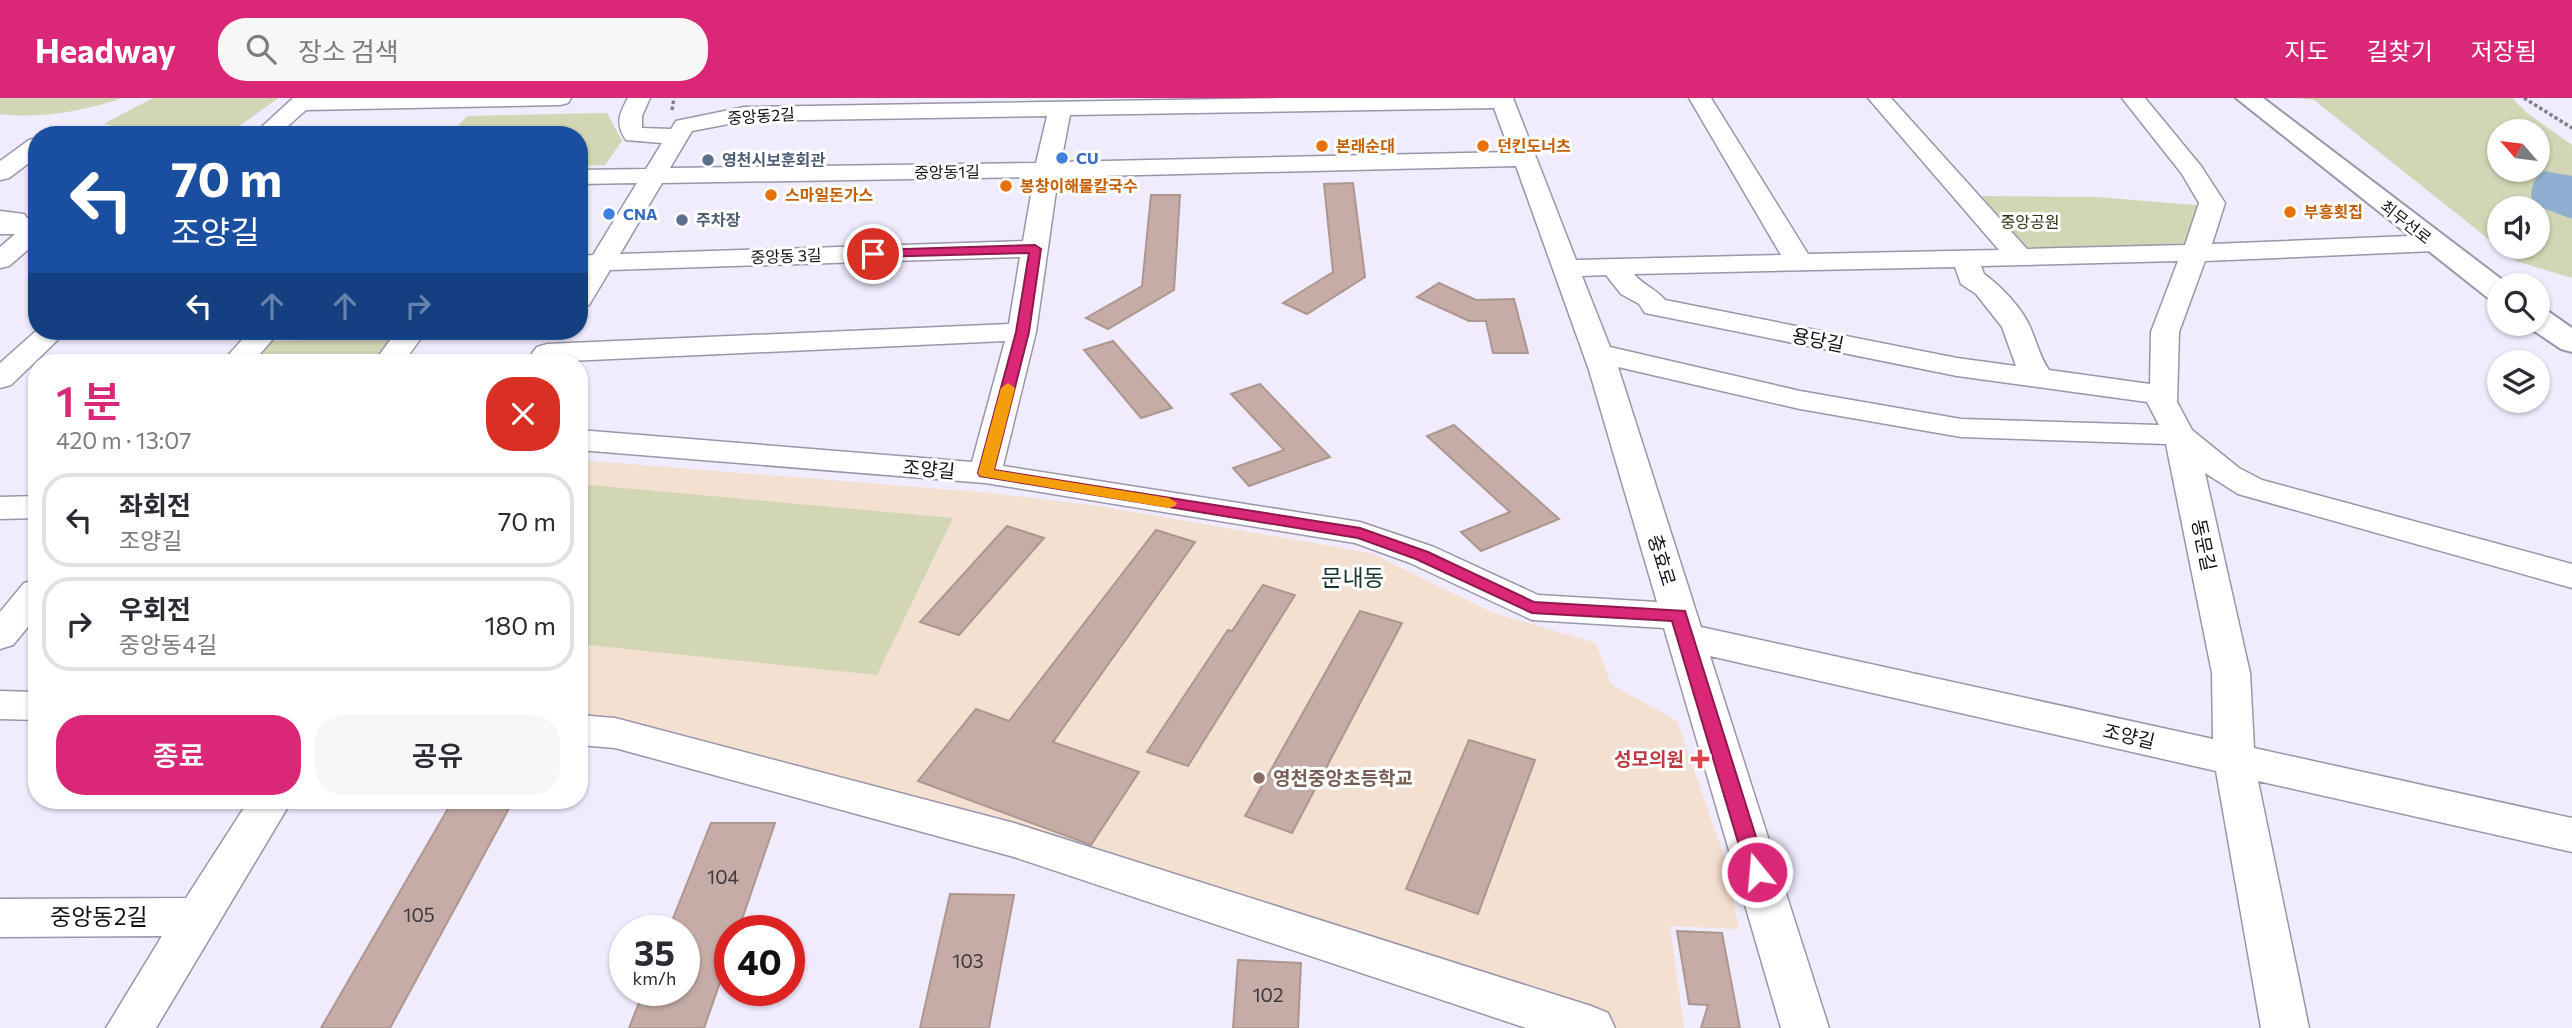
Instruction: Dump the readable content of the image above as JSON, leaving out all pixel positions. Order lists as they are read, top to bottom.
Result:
{
  "streets": {
    "main road": ["최무선로"],
    "street": [
      "중앙동2길",
      "중앙동1길",
      "중앙동 3길",
      "용당길",
      "조양길",
      "동문길",
      "충효로"
    ]
  },
  "crossings": [
    ["중앙동2길", "충효로"],
    ["중앙동1길", "충효로"],
    ["용당길", "동문길"],
    ["조양길", "동문길"],
    ["조양길", "충효로"]
  ],
  "districts": ["문내동"],
  "parks": ["중앙공원"],
  "places": {
    "other": [
      "본래순대",
      "던킨도너츠",
      "CU",
      "영천시보훈회관",
      "봉창이해물칼국수",
      "스마일돈가스",
      "부흥횟집",
      "CNA",
      "주차장",
      "영천중앙초등학교"
    ],
    "health": ["성모의원"]
  },
  "house_numbers": [
    "104",
    "105",
    "103",
    "102"
  ],
  "north": "top left",
  "page": {
    "header": "Headway",
    "search": "장소 검색",
    "nav": ["지도", "길찾기", "저장됨"],
    "turn": ["70 m", "조양길"],
    "heading": ["1 분", "420 m · 13:07"],
    "list": [
      {
        "name": "좌회전",
        "note": "조양길",
        "value": "70 m"
      },
      {
        "name": "우회전",
        "note": "중앙동4길",
        "value": "180 m"
      }
    ],
    "buttons": ["종료", "공유"],
    "speed": "35 km/h",
    "limit": "40"
  }
}
